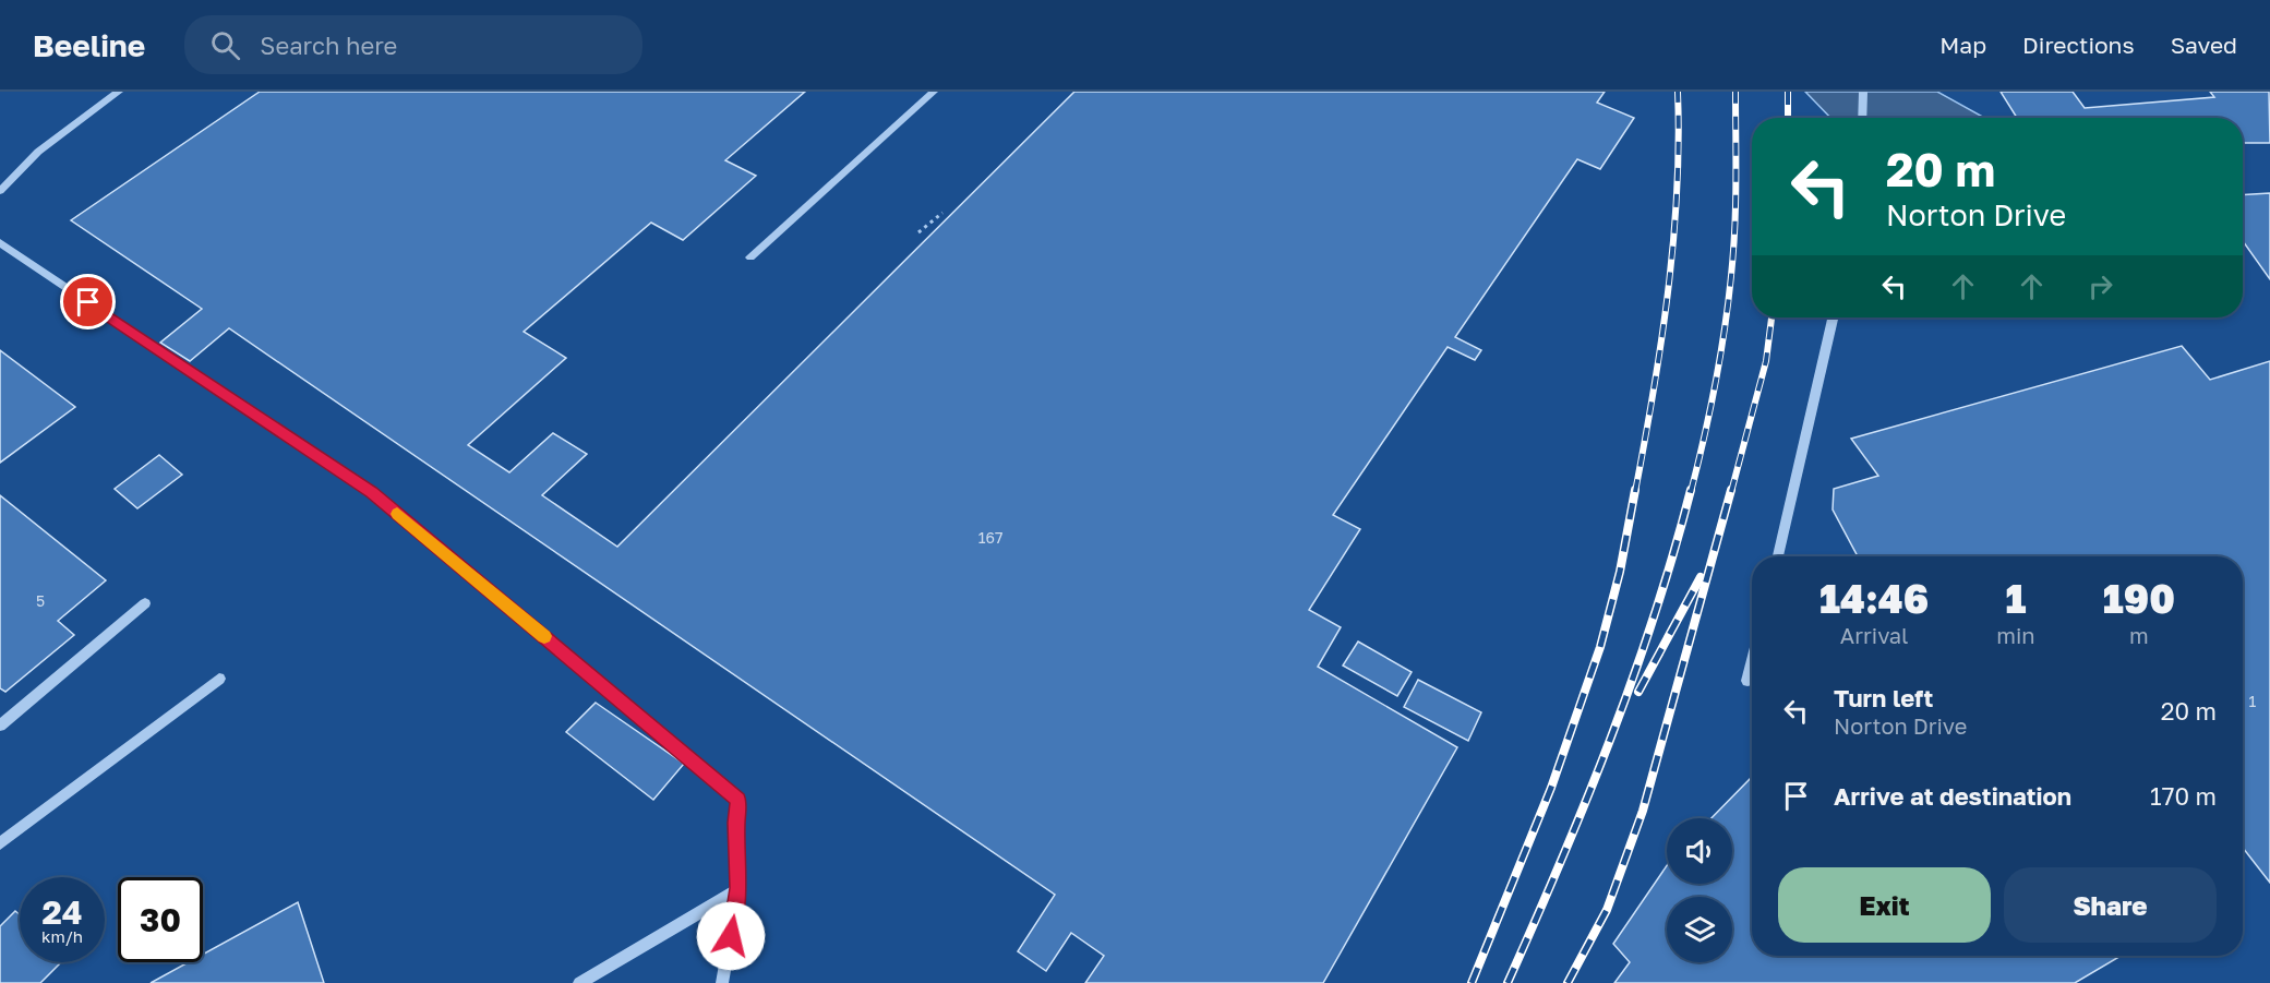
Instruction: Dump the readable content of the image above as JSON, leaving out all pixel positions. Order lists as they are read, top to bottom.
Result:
{
  "house_numbers": ["167", "5", "1"],
  "page": {
    "header": "Beeline",
    "search": "Search here",
    "nav": ["Map", "Directions", "Saved"],
    "turn": ["20 m", "Norton Drive"],
    "eta": [
      "14:46",
      "Arrival",
      "1",
      "min",
      "190",
      "m"
    ],
    "list": [
      {
        "name": "Turn left",
        "note": "Norton Drive",
        "value": "20 m"
      },
      {
        "name": "Arrive at destination",
        "value": "170 m"
      }
    ],
    "buttons": ["Exit", "Share"],
    "speed": "24 km/h",
    "limit": "30"
  }
}
